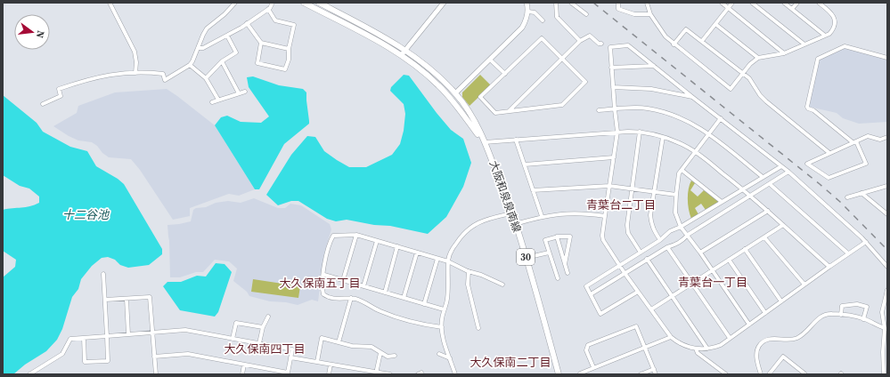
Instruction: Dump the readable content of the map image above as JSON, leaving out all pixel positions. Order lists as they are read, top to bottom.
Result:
{
  "streets": {
    "main road": ["大阪和泉泉南線", "30"]
  },
  "districts": [
    "青葉台二丁目",
    "青葉台一丁目",
    "大久保南五丁目",
    "大久保南四丁目",
    "大久保南二丁目"
  ],
  "water": ["十二谷池"],
  "north": "right"
}
